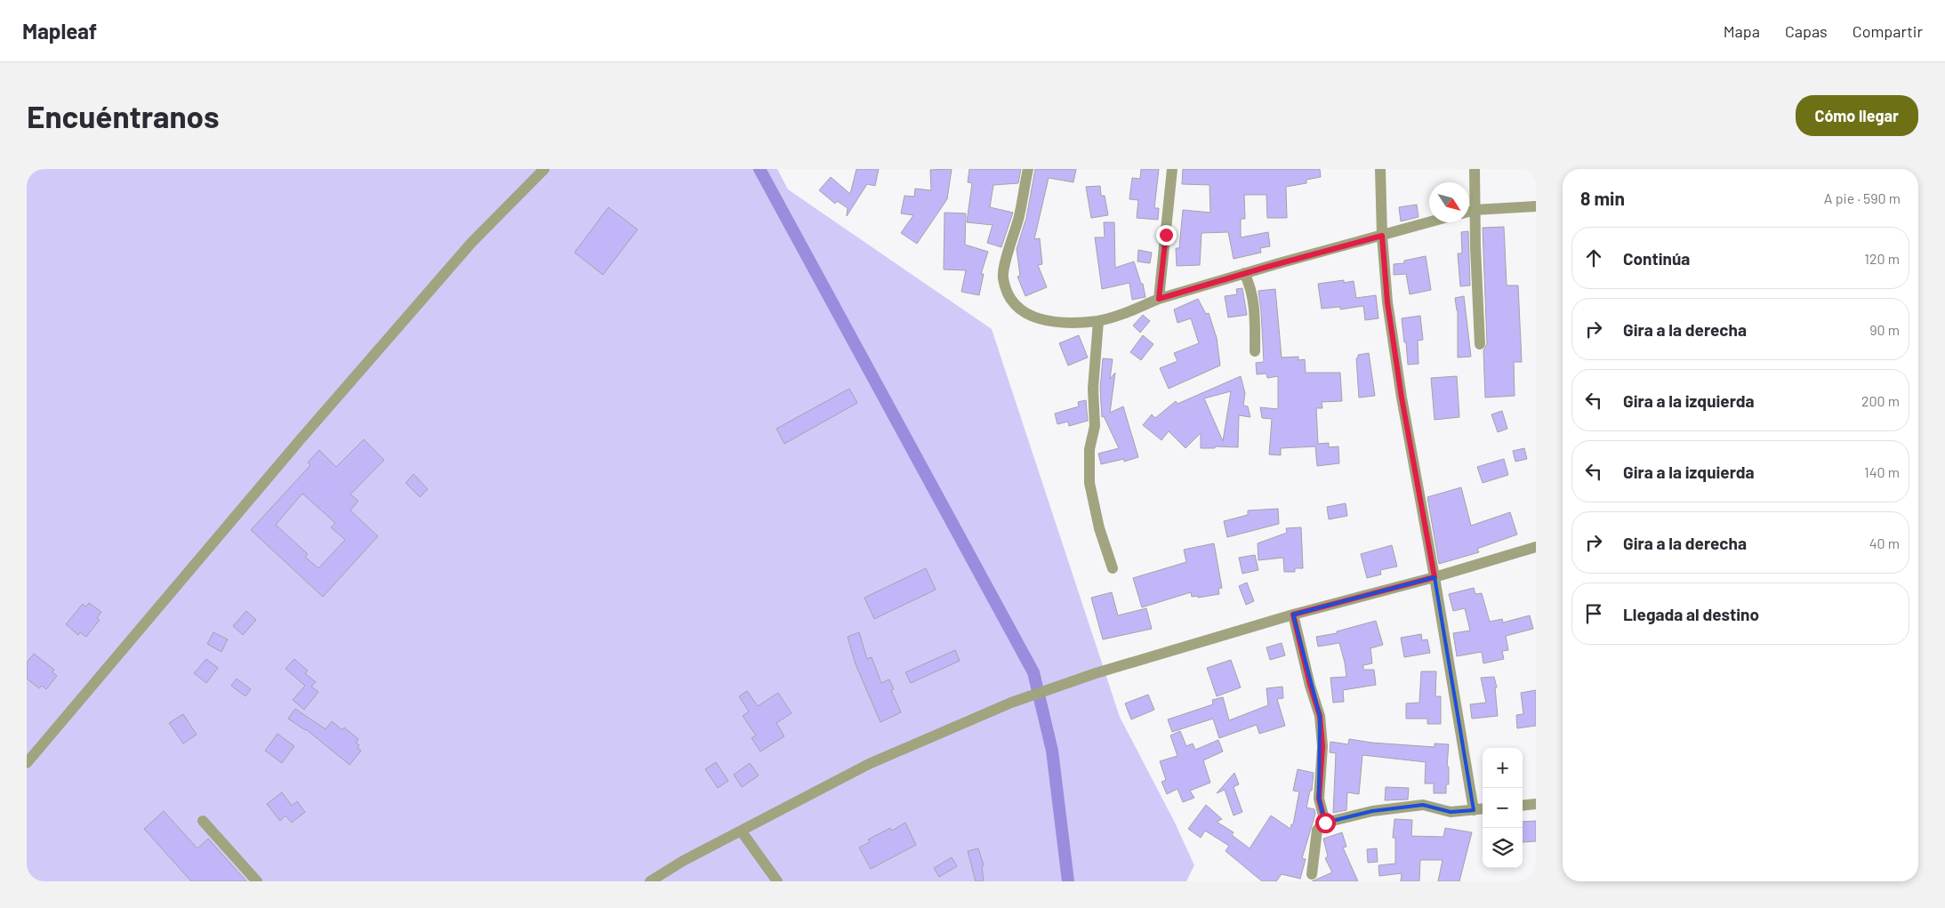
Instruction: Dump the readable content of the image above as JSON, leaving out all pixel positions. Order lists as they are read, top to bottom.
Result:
{
  "north": "bottom right",
  "page": {
    "header": "Mapleaf",
    "nav": ["Mapa", "Capas", "Compartir"],
    "buttons": "Cómo llegar",
    "title": "Encuéntranos",
    "heading": ["8 min", "A pie · 590 m"],
    "list": [
      ["Continúa", "120 m"],
      ["Gira a la derecha", "90 m"],
      ["Gira a la izquierda", "200 m"],
      ["Gira a la izquierda", "140 m"],
      ["Gira a la derecha", "40 m"],
      "Llegada al destino"
    ],
    "map_buttons": ["+", "−"]
  }
}
